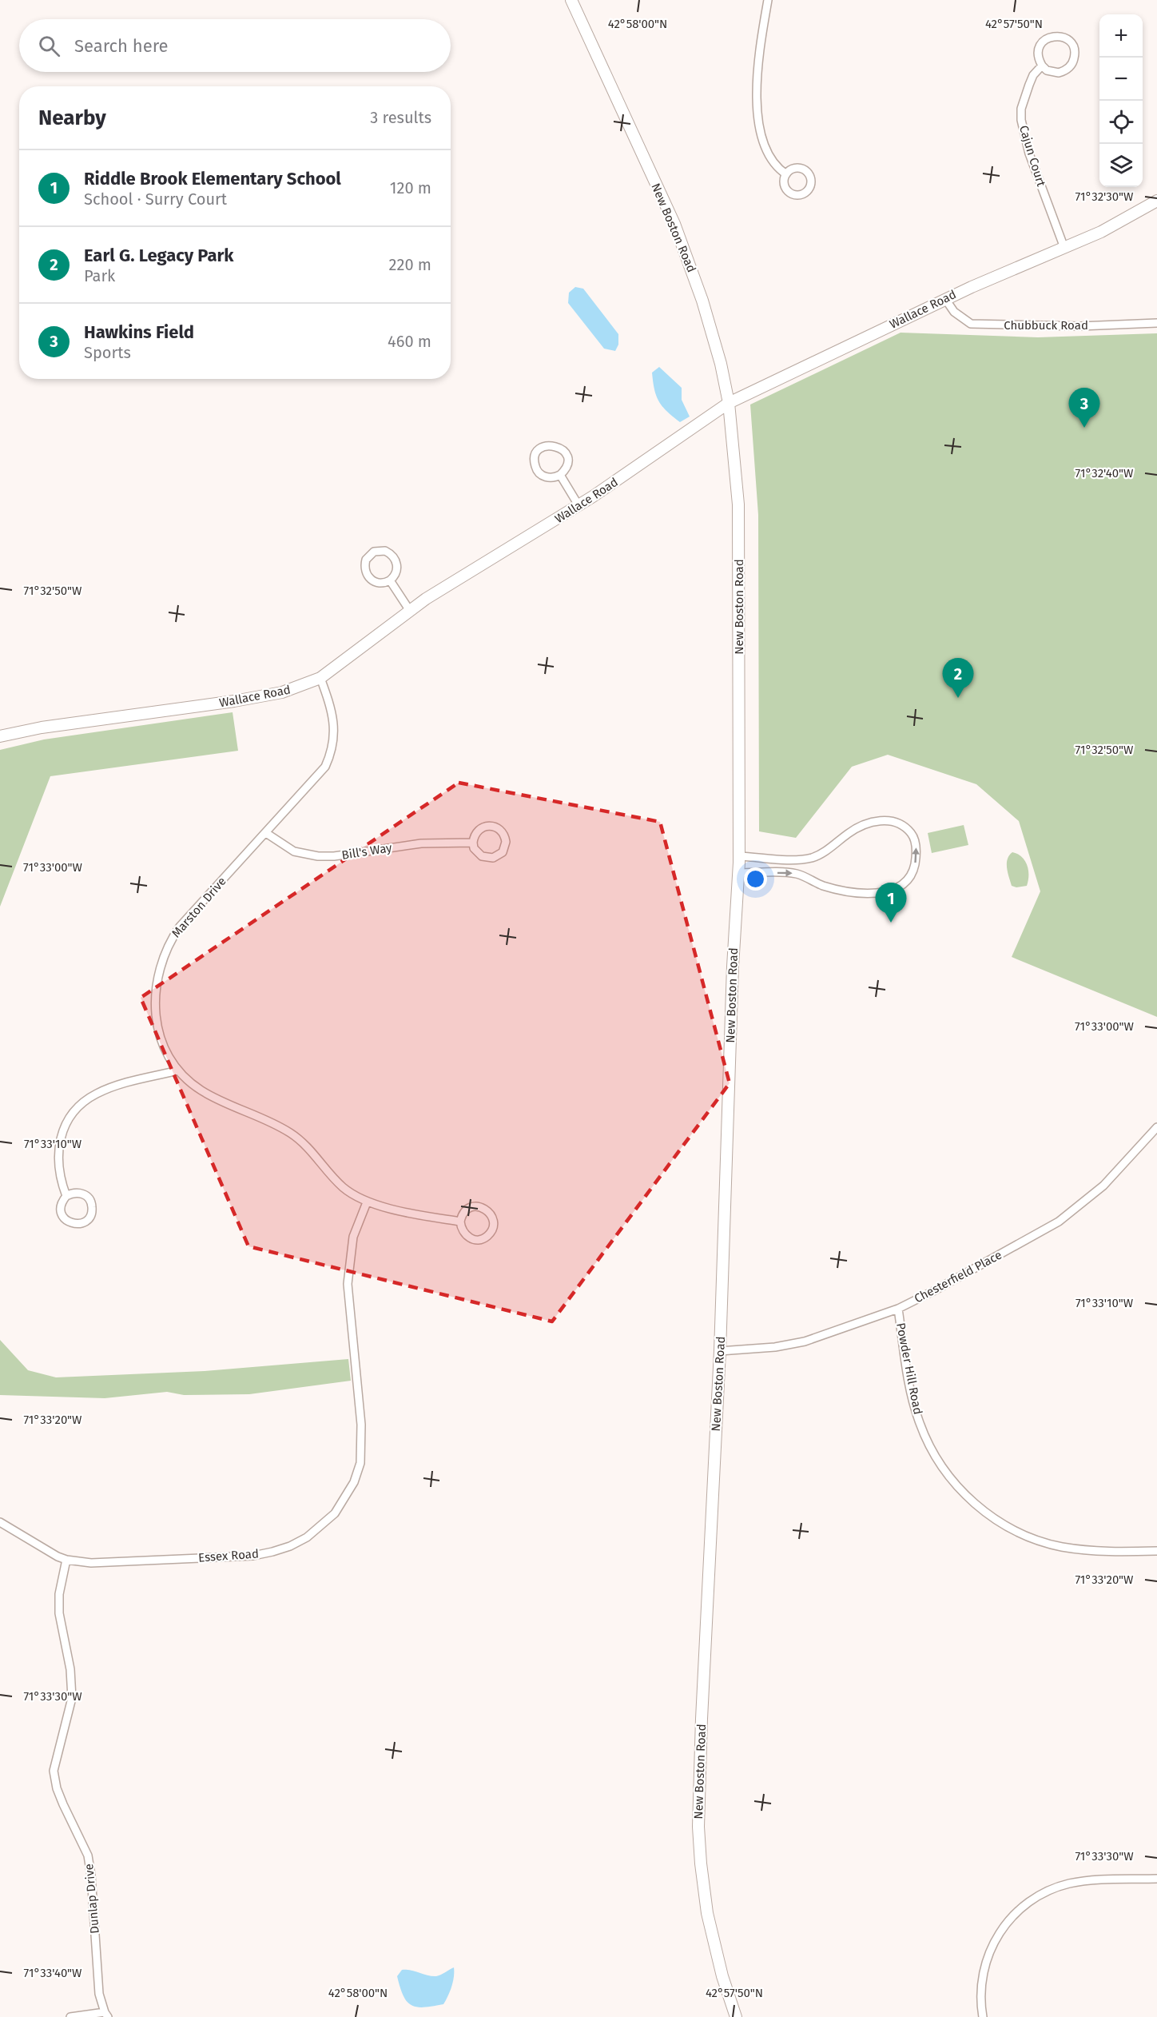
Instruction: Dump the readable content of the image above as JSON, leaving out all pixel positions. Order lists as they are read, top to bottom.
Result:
{
  "streets": {
    "street": [
      "Cajun Court",
      "New Boston Road",
      "Wallace Road",
      "Chubbuck Road",
      "Bill's Way",
      "Marston Drive",
      "Chesterfield Place",
      "Powder Hill Road",
      "Essex Road",
      "Dunlap Drive"
    ]
  },
  "crossings": [
    ["Cajun Court", "Wallace Road"],
    ["New Boston Road", "Wallace Road"],
    ["New Boston Road", "Chesterfield Place"],
    ["Wallace Road", "Chubbuck Road"],
    ["Wallace Road", "Marston Drive"],
    ["Bill's Way", "Marston Drive"],
    ["Marston Drive", "Essex Road"],
    ["Chesterfield Place", "Powder Hill Road"],
    ["Essex Road", "Dunlap Drive"]
  ],
  "page": {
    "map_buttons": ["+", "−"],
    "search": "Search here",
    "heading": ["Nearby", "3 results"],
    "list": [
      {
        "mark": "1",
        "name": "Riddle Brook Elementary School",
        "note": "School · Surry Court",
        "value": "120 m"
      },
      {
        "mark": "2",
        "name": "Earl G. Legacy Park",
        "note": "Park",
        "value": "220 m"
      },
      {
        "mark": "3",
        "name": "Hawkins Field",
        "note": "Sports",
        "value": "460 m"
      }
    ],
    "pins": ["3", "2", "1"]
  },
  "coordinates": [
    "42°58'00\"N",
    "42°57'50\"N",
    "71°32'30\"W",
    "71°32'40\"W",
    "71°32'50\"W",
    "71°33'00\"W",
    "71°33'10\"W",
    "71°33'20\"W",
    "71°33'30\"W",
    "71°33'40\"W"
  ]
}
